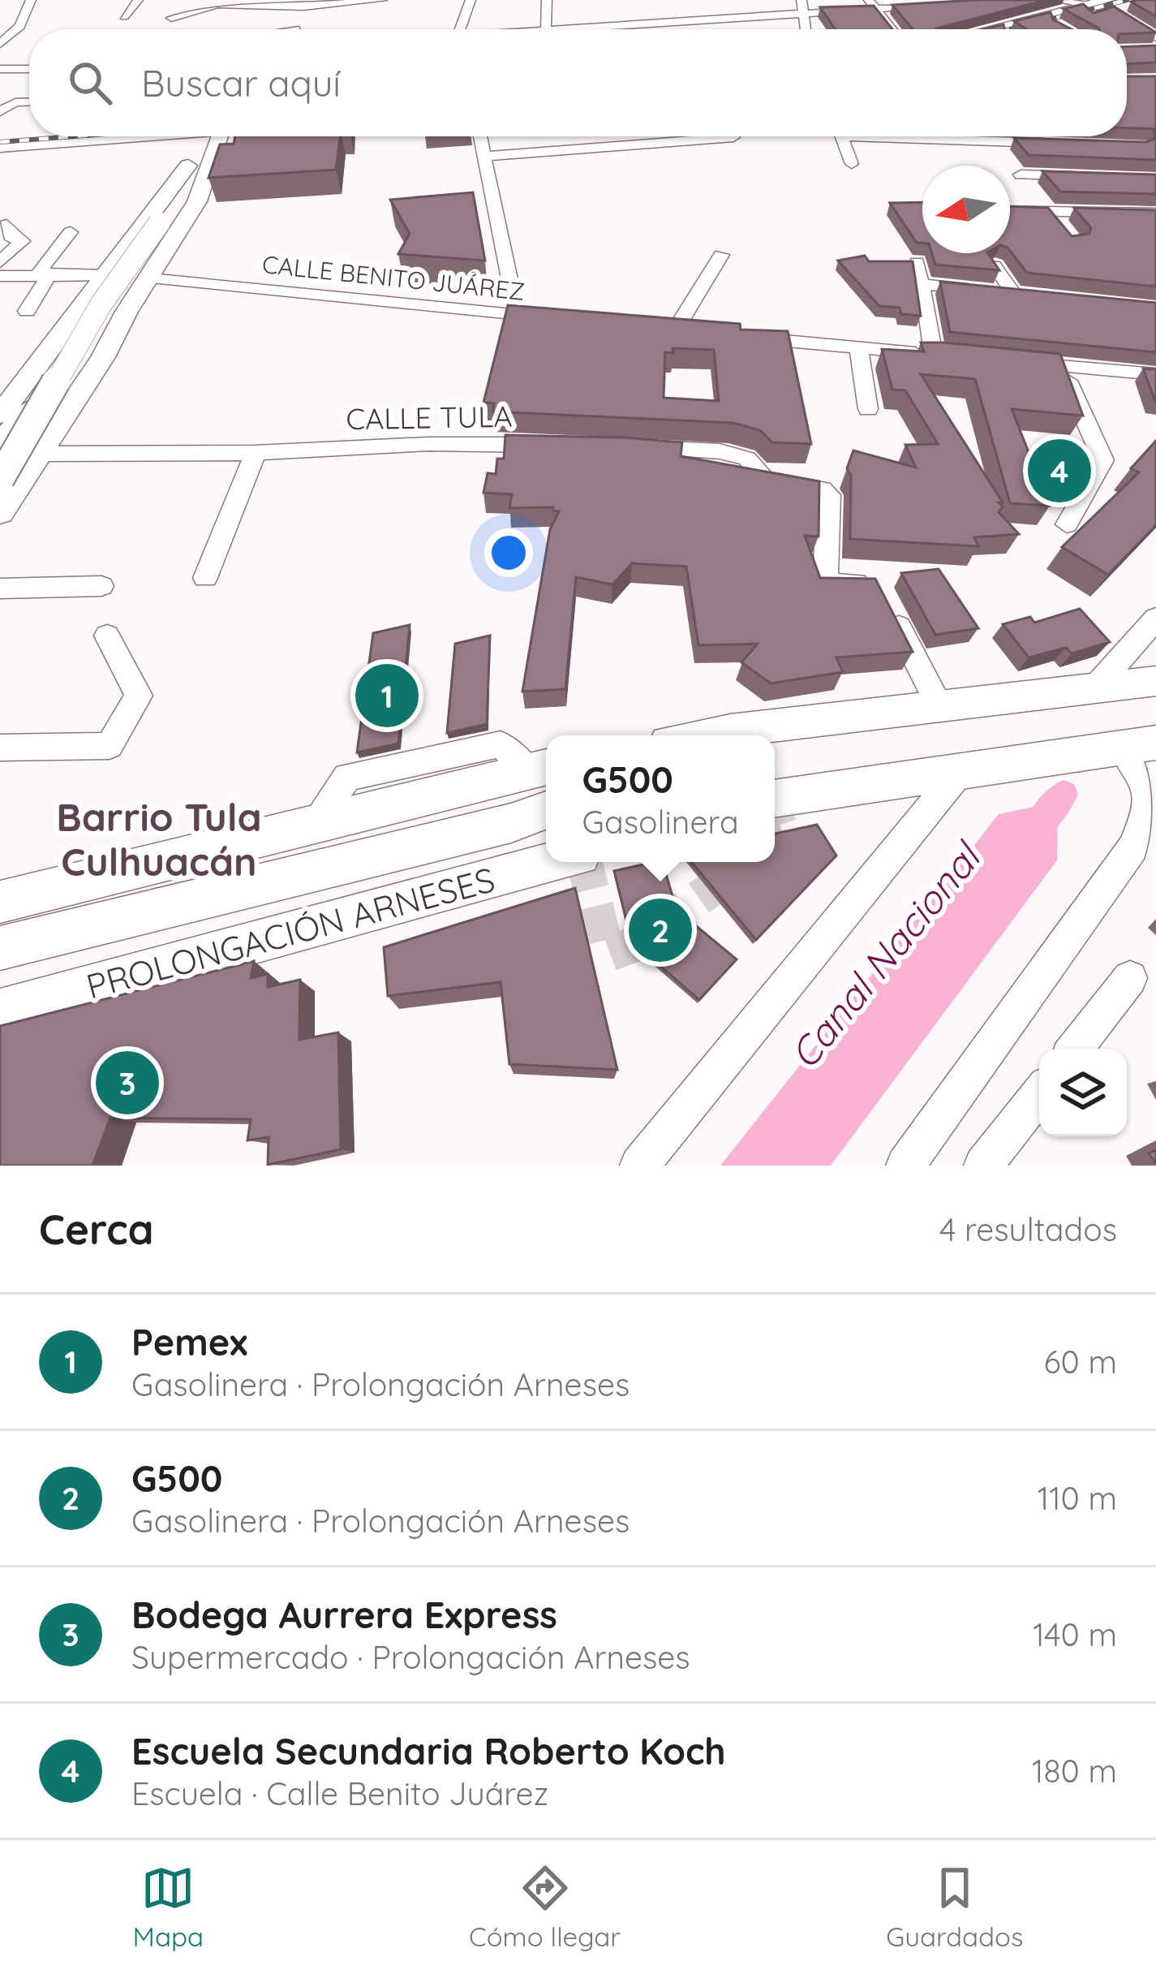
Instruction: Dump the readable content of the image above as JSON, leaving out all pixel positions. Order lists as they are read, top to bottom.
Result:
{
  "streets": {
    "main road": ["PROLONGACIÓN ARNESES"],
    "street": ["CALLE BENITO JUÁREZ", "CALLE TULA"]
  },
  "districts": ["Barrio Tula Culhuacán"],
  "water": ["Canal Nacional"],
  "north": "left",
  "page": {
    "search": "Buscar aquí",
    "pins": [
      "4",
      "1",
      "2",
      "3"
    ],
    "popup": ["G500", "Gasolinera"],
    "heading": ["Cerca", "4 resultados"],
    "list": [
      {
        "mark": "1",
        "name": "Pemex",
        "note": "Gasolinera · Prolongación Arneses",
        "value": "60 m"
      },
      {
        "mark": "2",
        "name": "G500",
        "note": "Gasolinera · Prolongación Arneses",
        "value": "110 m"
      },
      {
        "mark": "3",
        "name": "Bodega Aurrera Express",
        "note": "Supermercado · Prolongación Arneses",
        "value": "140 m"
      },
      {
        "mark": "4",
        "name": "Escuela Secundaria Roberto Koch",
        "note": "Escuela · Calle Benito Juárez",
        "value": "180 m"
      }
    ],
    "nav": ["Mapa", "Cómo llegar", "Guardados"]
  }
}
